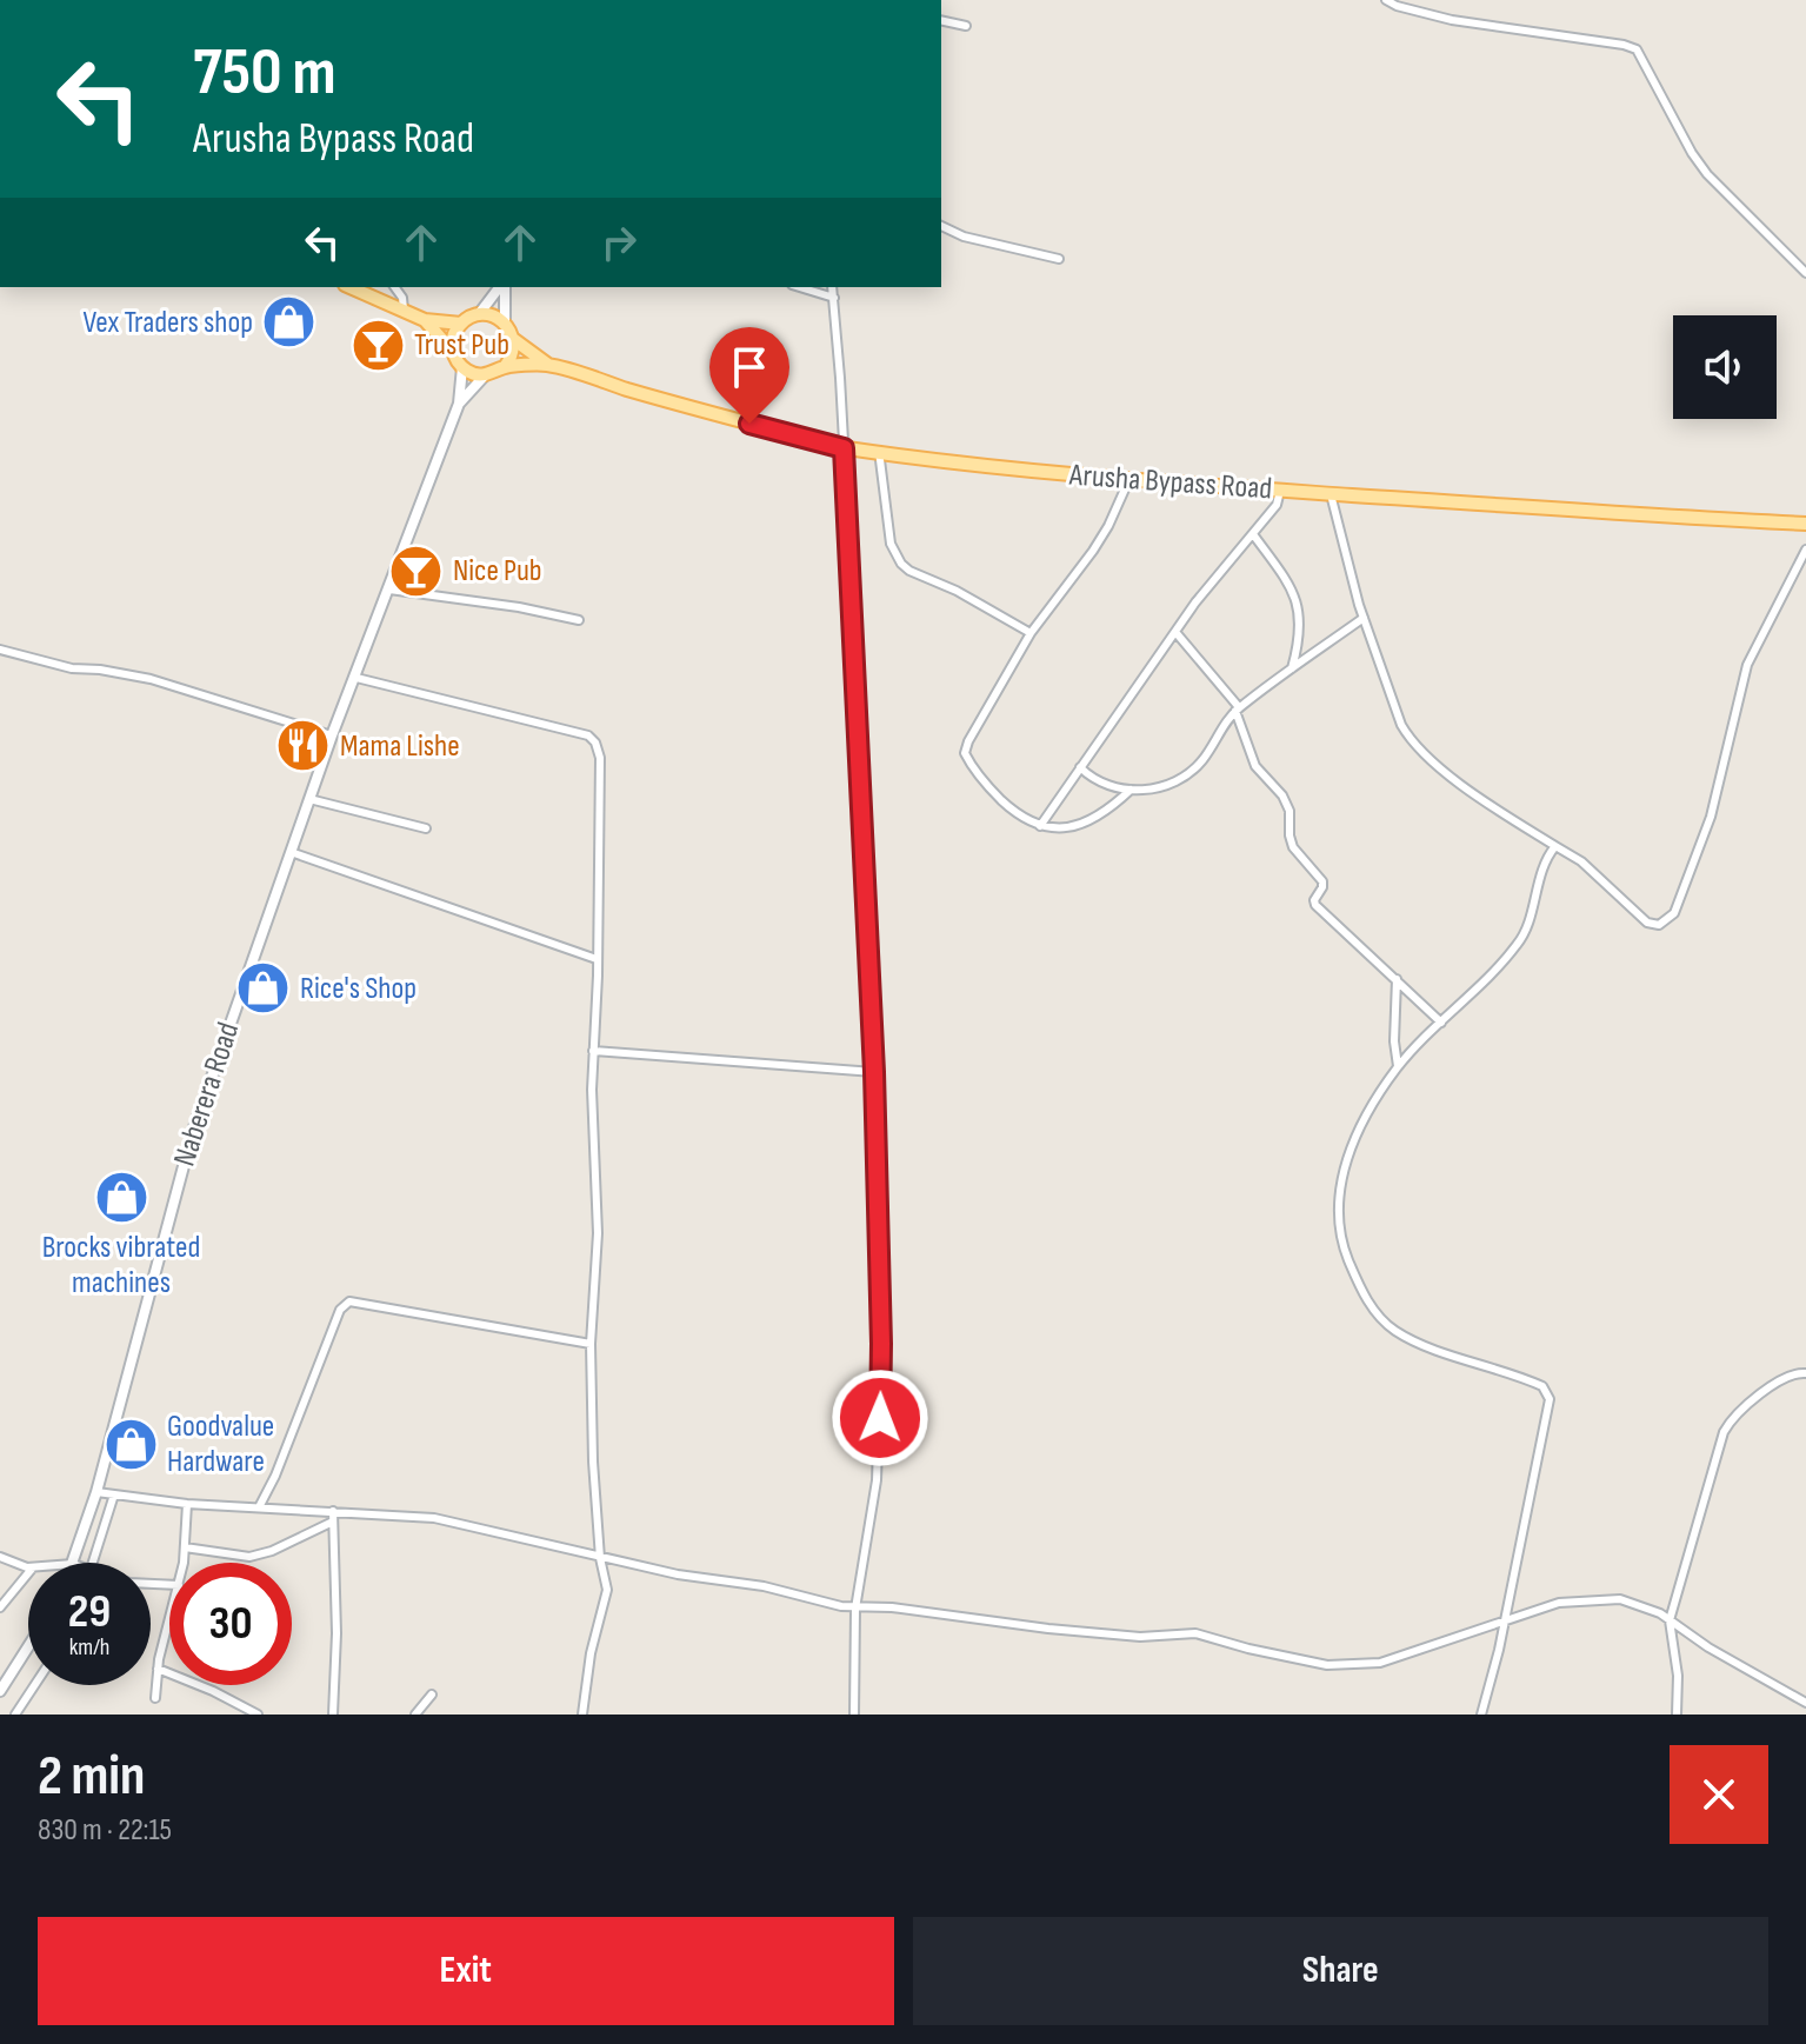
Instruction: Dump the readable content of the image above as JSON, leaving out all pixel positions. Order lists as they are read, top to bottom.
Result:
{
  "streets": {
    "main road": ["Arusha Bypass Road"],
    "street": ["Naberera Road"]
  },
  "crossings": [
    ["Arusha Bypass Road", "Naberera Road"]
  ],
  "places": {
    "shop": [
      "Vex Traders shop",
      "Rice's Shop",
      "Brocks vibrated machines",
      "Goodvalue Hardware"
    ],
    "bar": ["Trust Pub", "Nice Pub"],
    "restaurant": ["Mama Lishe"]
  },
  "page": {
    "turn": ["750 m", "Arusha Bypass Road"],
    "speed": "29 km/h",
    "limit": "30",
    "heading": ["2 min", "830 m · 22:15"],
    "buttons": ["Exit", "Share"]
  }
}
